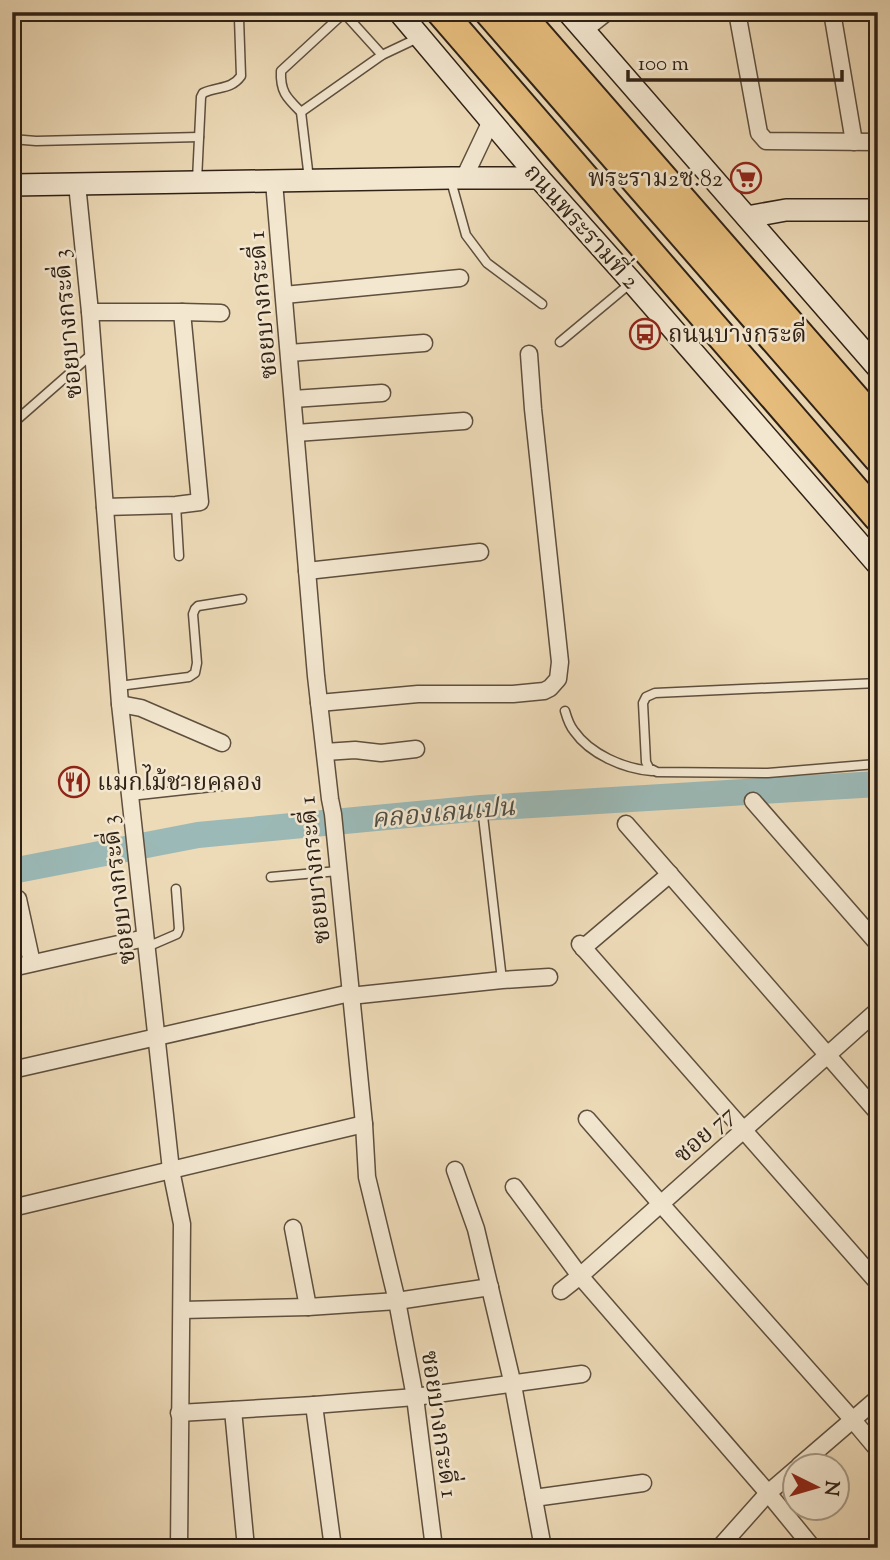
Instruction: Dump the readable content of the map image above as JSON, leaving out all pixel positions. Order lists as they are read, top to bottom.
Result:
{
  "streets": {
    "highway": ["ถนนพระรามที่ 2"],
    "street": ["ซอยบางกระดี่ 1", "ซอยบางกระดี่ 3", "ซอย 77"]
  },
  "water": ["คลองเลนเปน"],
  "places": {
    "supermarket": ["พระราม2ซ.82"],
    "bus stop": ["ถนนบางกระดี่"],
    "restaurant": ["แมกไม้ชายคลอง"]
  },
  "scale_bar": "100 m",
  "north": "right"
}
